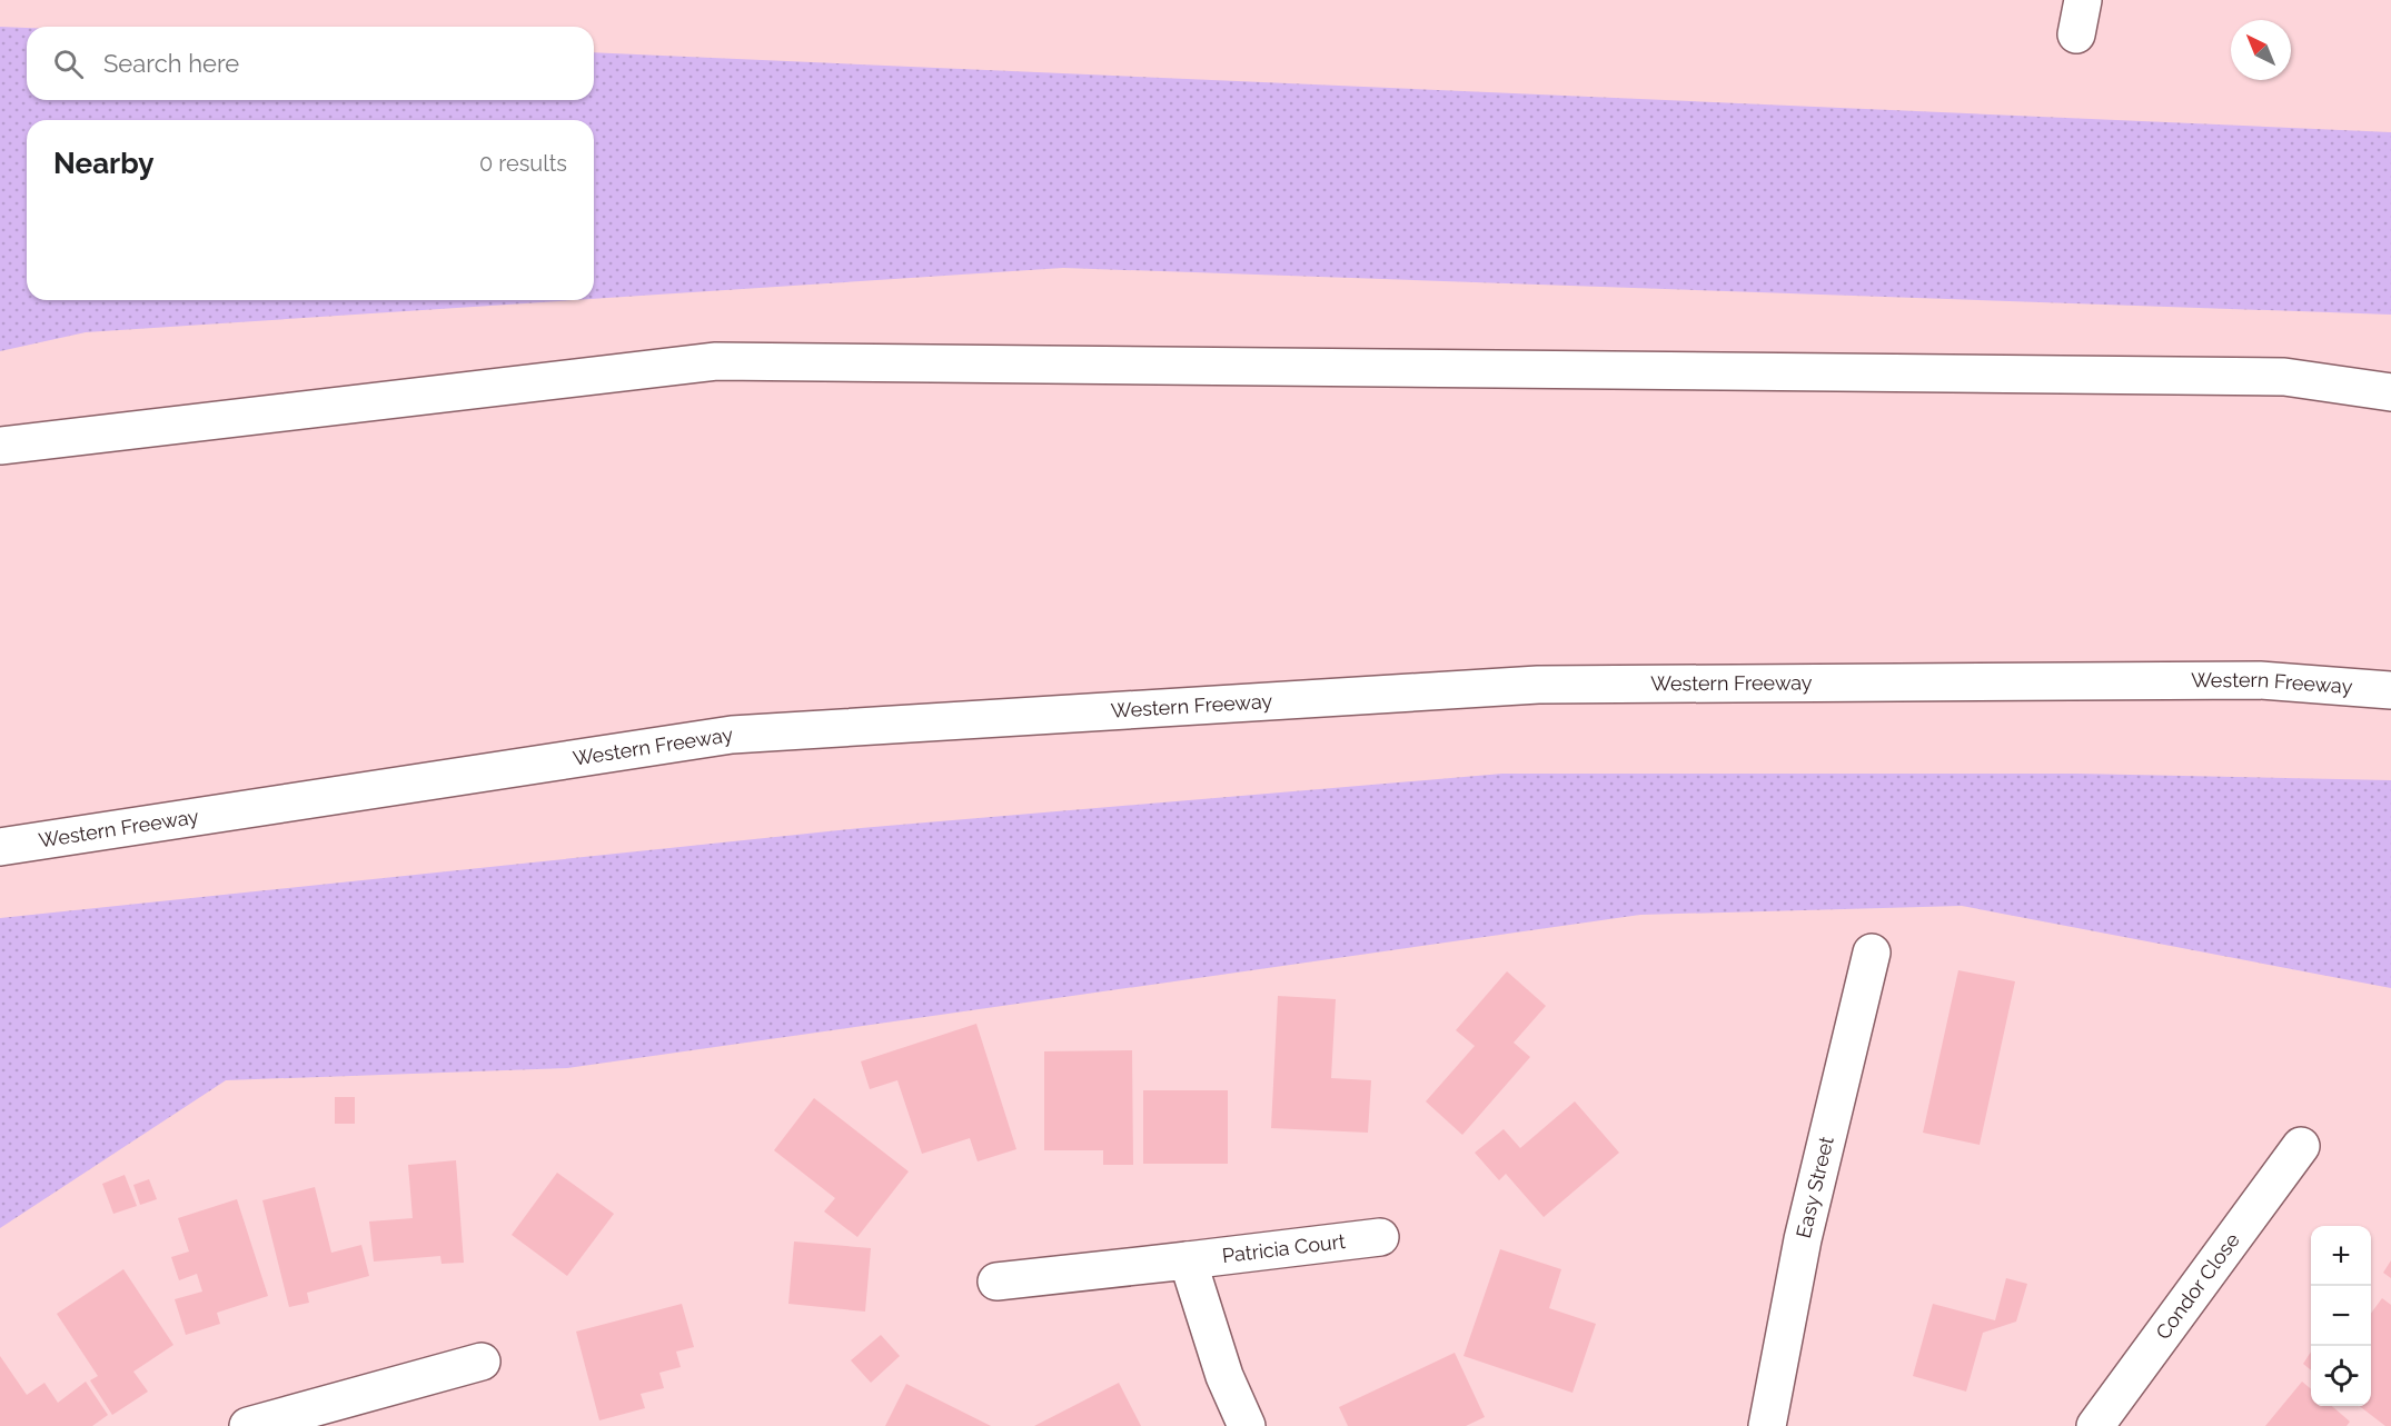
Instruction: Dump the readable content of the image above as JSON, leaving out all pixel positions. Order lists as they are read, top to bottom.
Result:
{
  "streets": {
    "main road": [
      "Western Freeway",
      "Easy Street",
      "Patricia Court",
      "Condor Close"
    ]
  },
  "north": "top left",
  "page": {
    "search": "Search here",
    "heading": ["Nearby", "0 results"],
    "map_buttons": ["+", "−"]
  }
}
